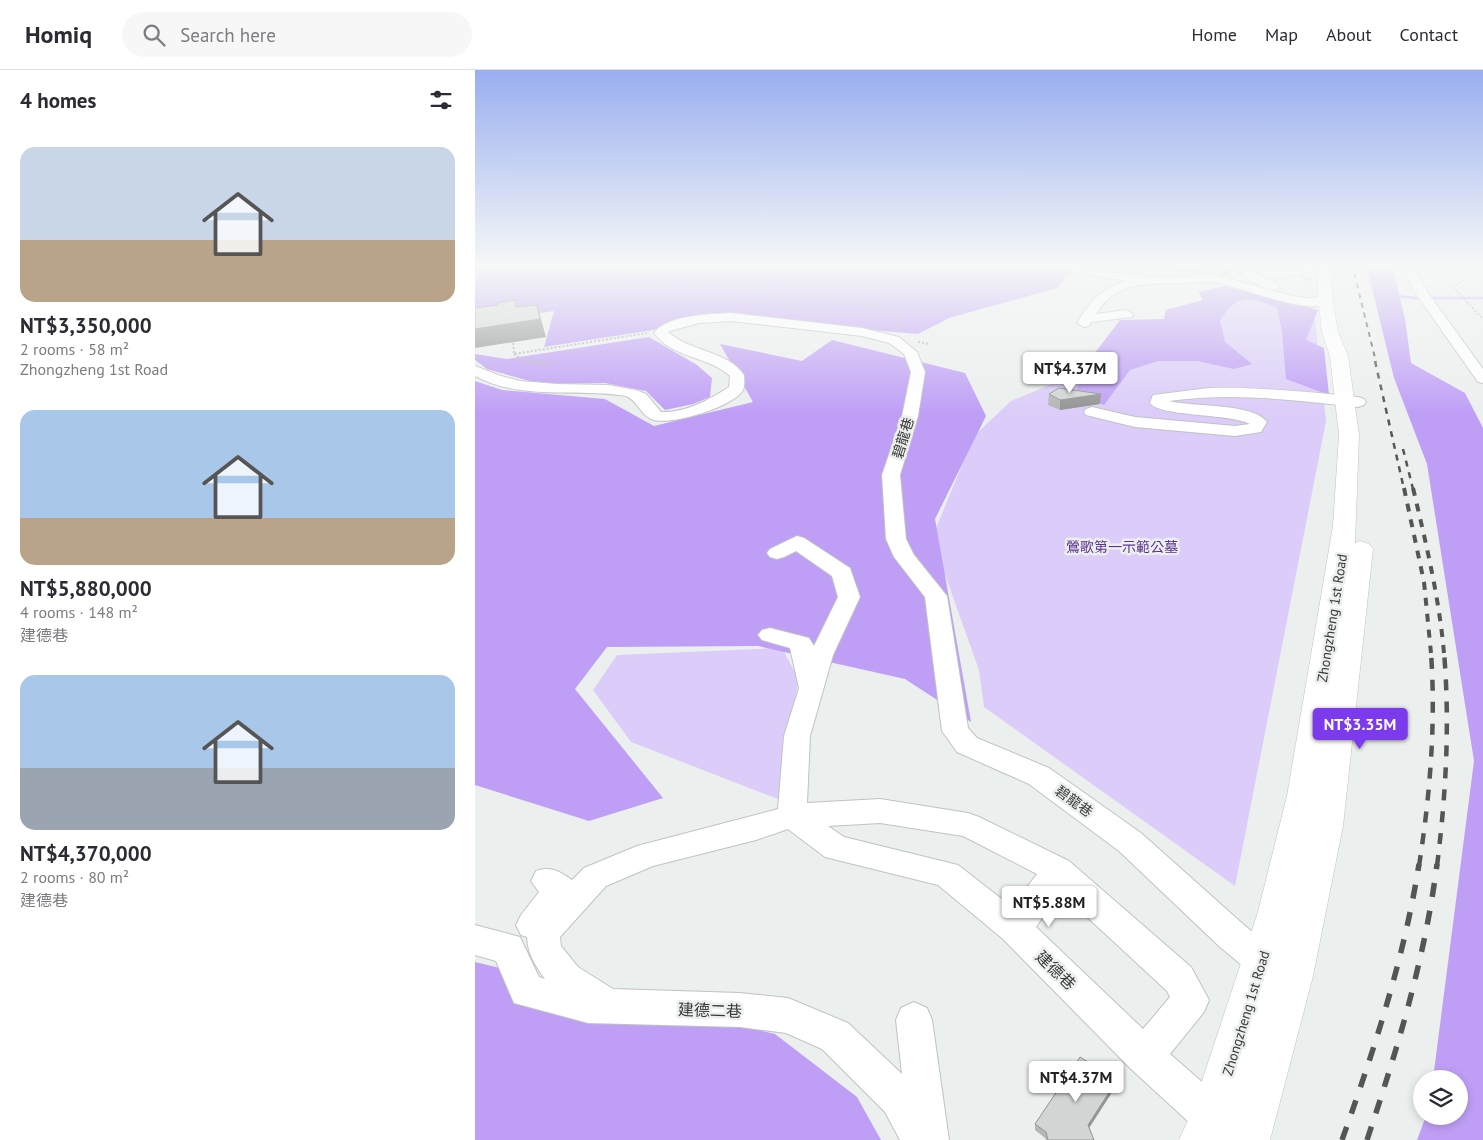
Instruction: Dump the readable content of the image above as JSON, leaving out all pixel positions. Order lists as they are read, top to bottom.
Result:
{
  "streets": {
    "main road": ["Zhongzheng 1st Road"],
    "street": ["碧龍巷", "建德巷", "建德二巷"]
  },
  "crossings": [
    ["碧龍巷", "Zhongzheng 1st Road"],
    ["Zhongzheng 1st Road", "建德巷"]
  ],
  "parks": ["鶯歌第一示範公墓"],
  "page": {
    "header": "Homiq",
    "search": "Search here",
    "nav": [
      "Home",
      "Map",
      "About",
      "Contact"
    ],
    "heading": "4 homes",
    "list": [
      {
        "name": "NT$3,350,000",
        "note": "2 rooms · 58 m² · Zhongzheng 1st Road"
      },
      {
        "name": "NT$5,880,000",
        "note": "4 rooms · 148 m² · 建德巷"
      },
      {
        "name": "NT$4,370,000",
        "note": "2 rooms · 80 m² · 建德巷"
      }
    ],
    "price": [
      "NT$4.37M",
      "NT$3.35M",
      "NT$5.88M",
      "NT$4.37M"
    ]
  }
}
